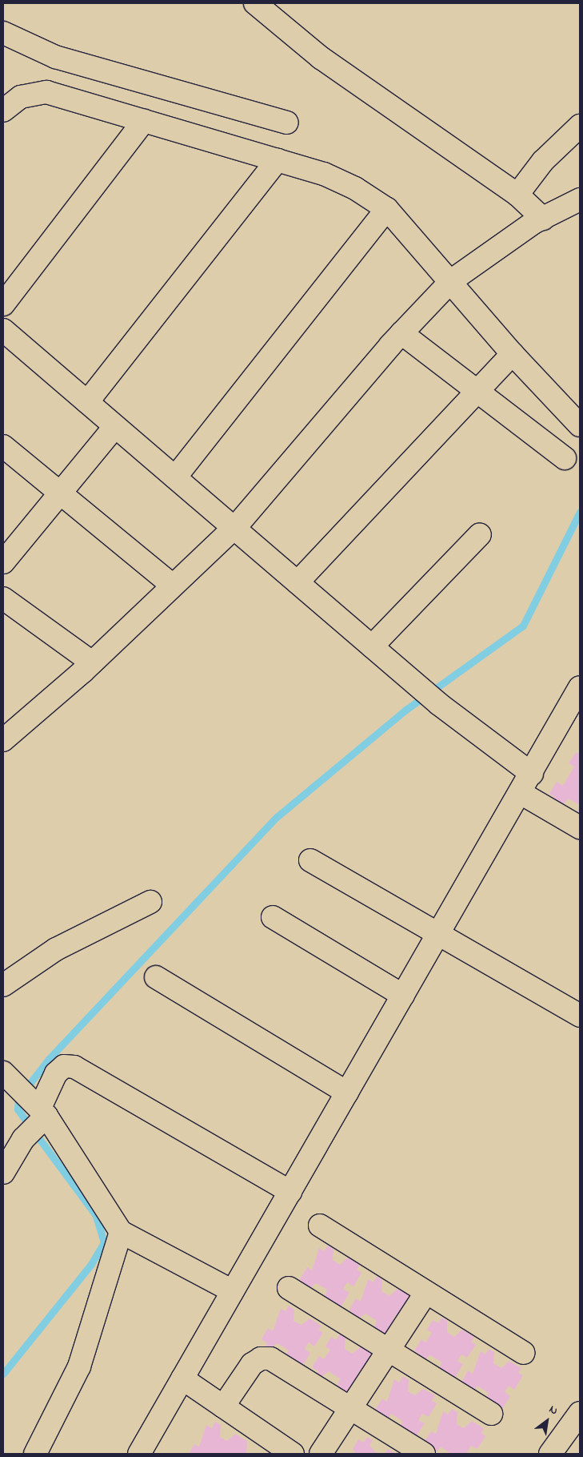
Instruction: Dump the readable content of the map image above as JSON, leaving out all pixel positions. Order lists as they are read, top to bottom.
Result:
{
  "north": "top right"
}
